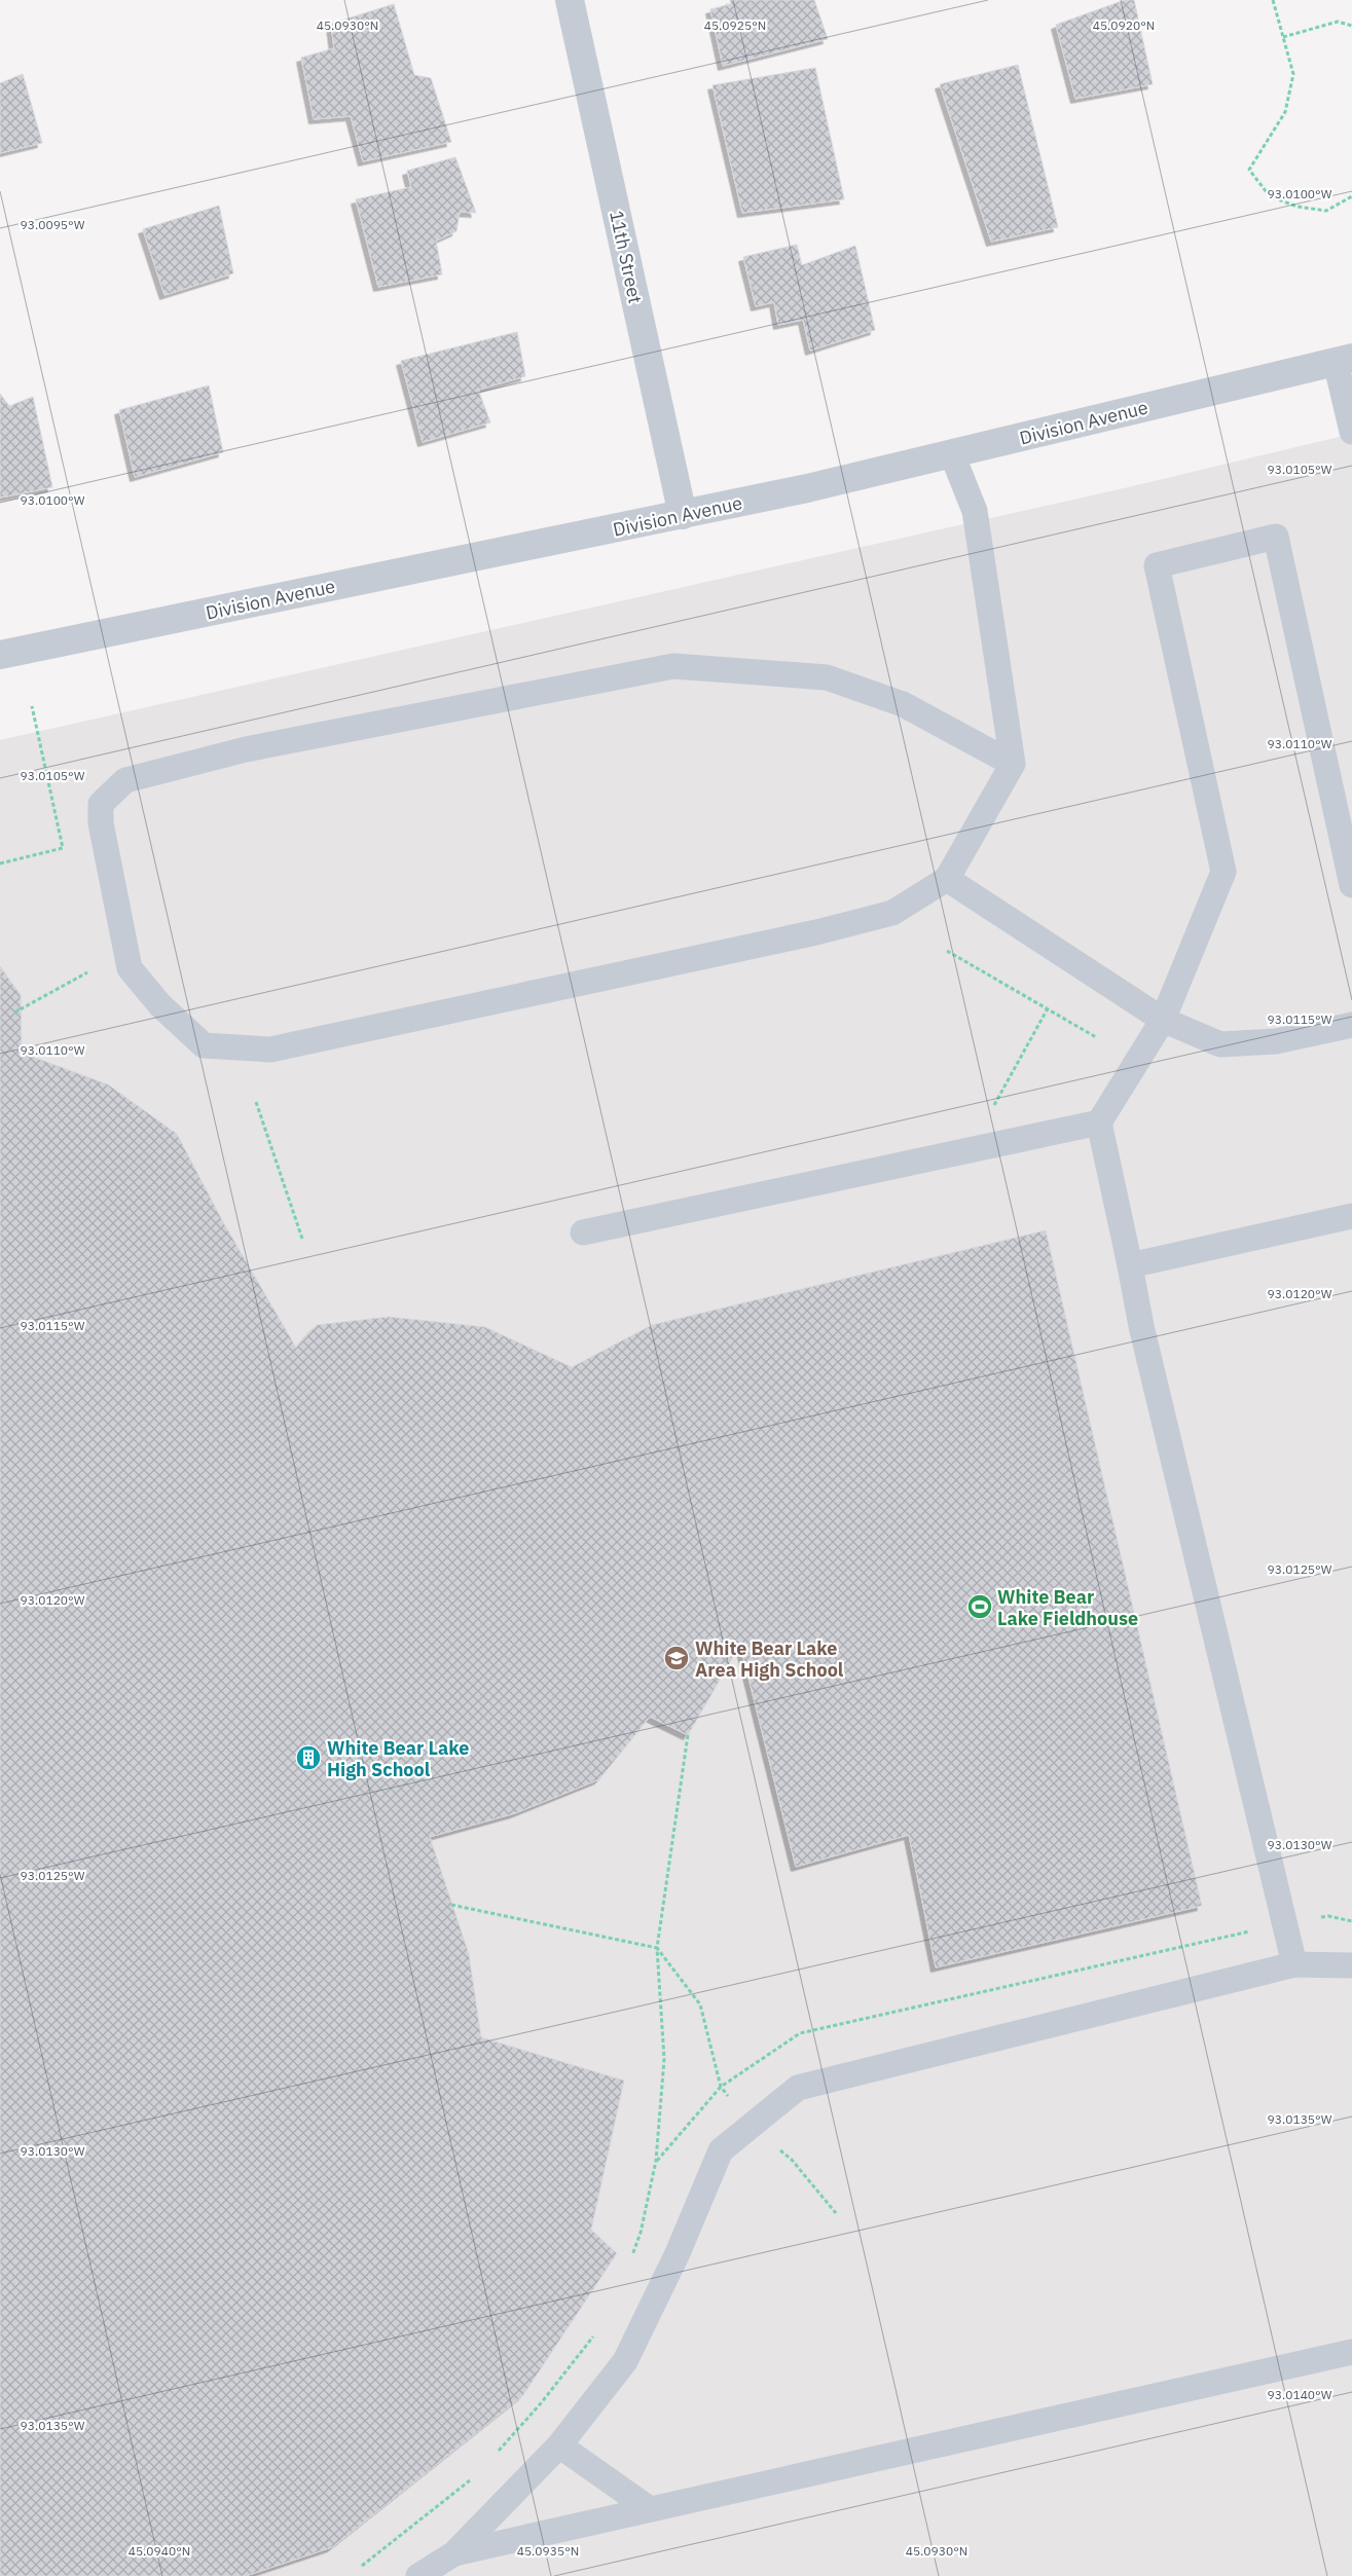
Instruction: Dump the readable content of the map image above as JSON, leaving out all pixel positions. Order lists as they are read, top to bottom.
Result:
{
  "streets": {
    "street": ["11th Street", "Division Avenue"]
  },
  "crossings": [
    ["11th Street", "Division Avenue"]
  ],
  "places": {
    "sports": ["White Bear Lake Fieldhouse"],
    "school or university": ["White Bear Lake Area High School"],
    "building": ["White Bear Lake High School"]
  },
  "coordinates": [
    "45.0930°N",
    "45.0925°N",
    "45.0920°N",
    "93.0100°W",
    "93.0095°W",
    "93.0105°W",
    "93.0110°W",
    "93.0115°W",
    "93.0120°W",
    "93.0125°W",
    "93.0130°W",
    "93.0135°W",
    "93.0140°W",
    "45.0940°N",
    "45.0935°N"
  ]
}
